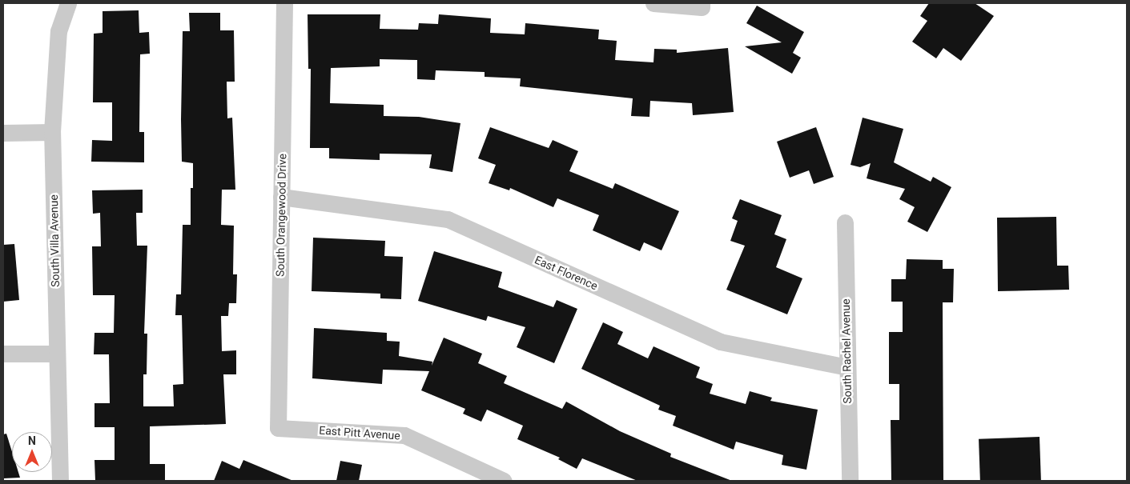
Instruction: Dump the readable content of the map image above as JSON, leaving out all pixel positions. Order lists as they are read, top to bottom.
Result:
{
  "streets": {
    "street": [
      "South Orangewood Drive",
      "South Villa Avenue",
      "East Florence",
      "South Rachel Avenue",
      "East Pitt Avenue"
    ]
  },
  "crossings": [
    ["South Orangewood Drive", "East Florence"],
    ["South Orangewood Drive", "East Pitt Avenue"],
    ["East Florence", "South Rachel Avenue"]
  ],
  "north": "top"
}
